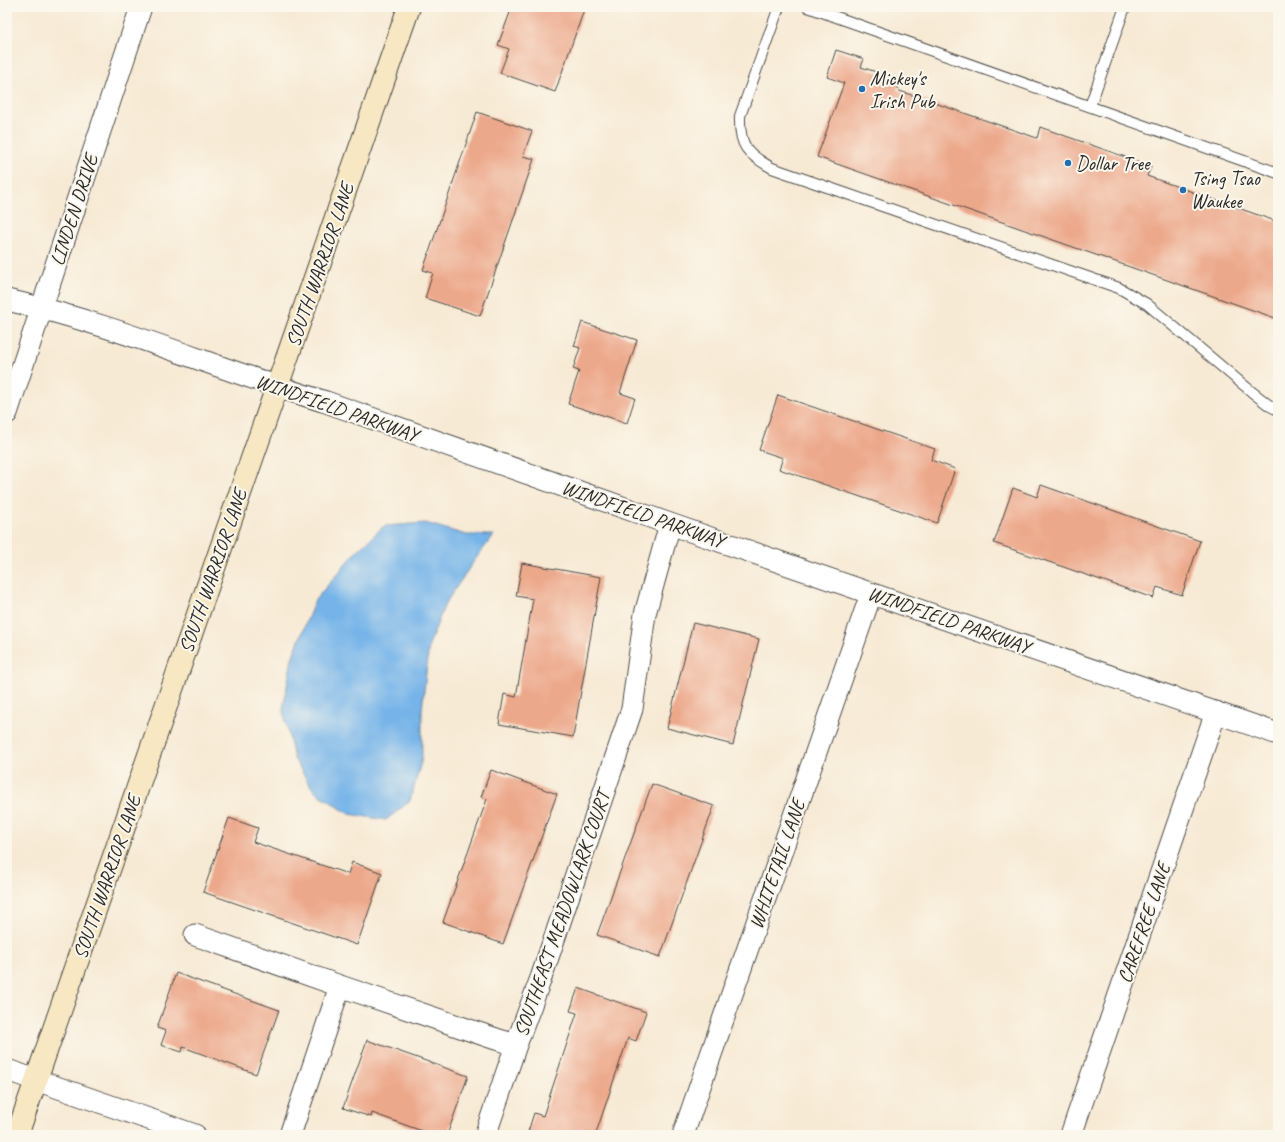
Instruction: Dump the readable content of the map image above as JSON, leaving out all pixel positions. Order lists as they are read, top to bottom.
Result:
{
  "streets": {
    "street": [
      "LINDEN DRIVE",
      "SOUTH WARRIOR LANE",
      "WINDFIELD PARKWAY",
      "WHITETAIL LANE",
      "SOUTHEAST MEADOWLARK COURT",
      "CAREFREE LANE"
    ]
  },
  "crossings": [
    ["LINDEN DRIVE", "WINDFIELD PARKWAY"],
    ["SOUTH WARRIOR LANE", "WINDFIELD PARKWAY"],
    ["WINDFIELD PARKWAY", "WHITETAIL LANE"],
    ["WINDFIELD PARKWAY", "SOUTHEAST MEADOWLARK COURT"],
    ["WINDFIELD PARKWAY", "CAREFREE LANE"]
  ],
  "places": ["Mickey's Irish Pub", "Dollar Tree", "Tsing Tsao Waukee"]
}
